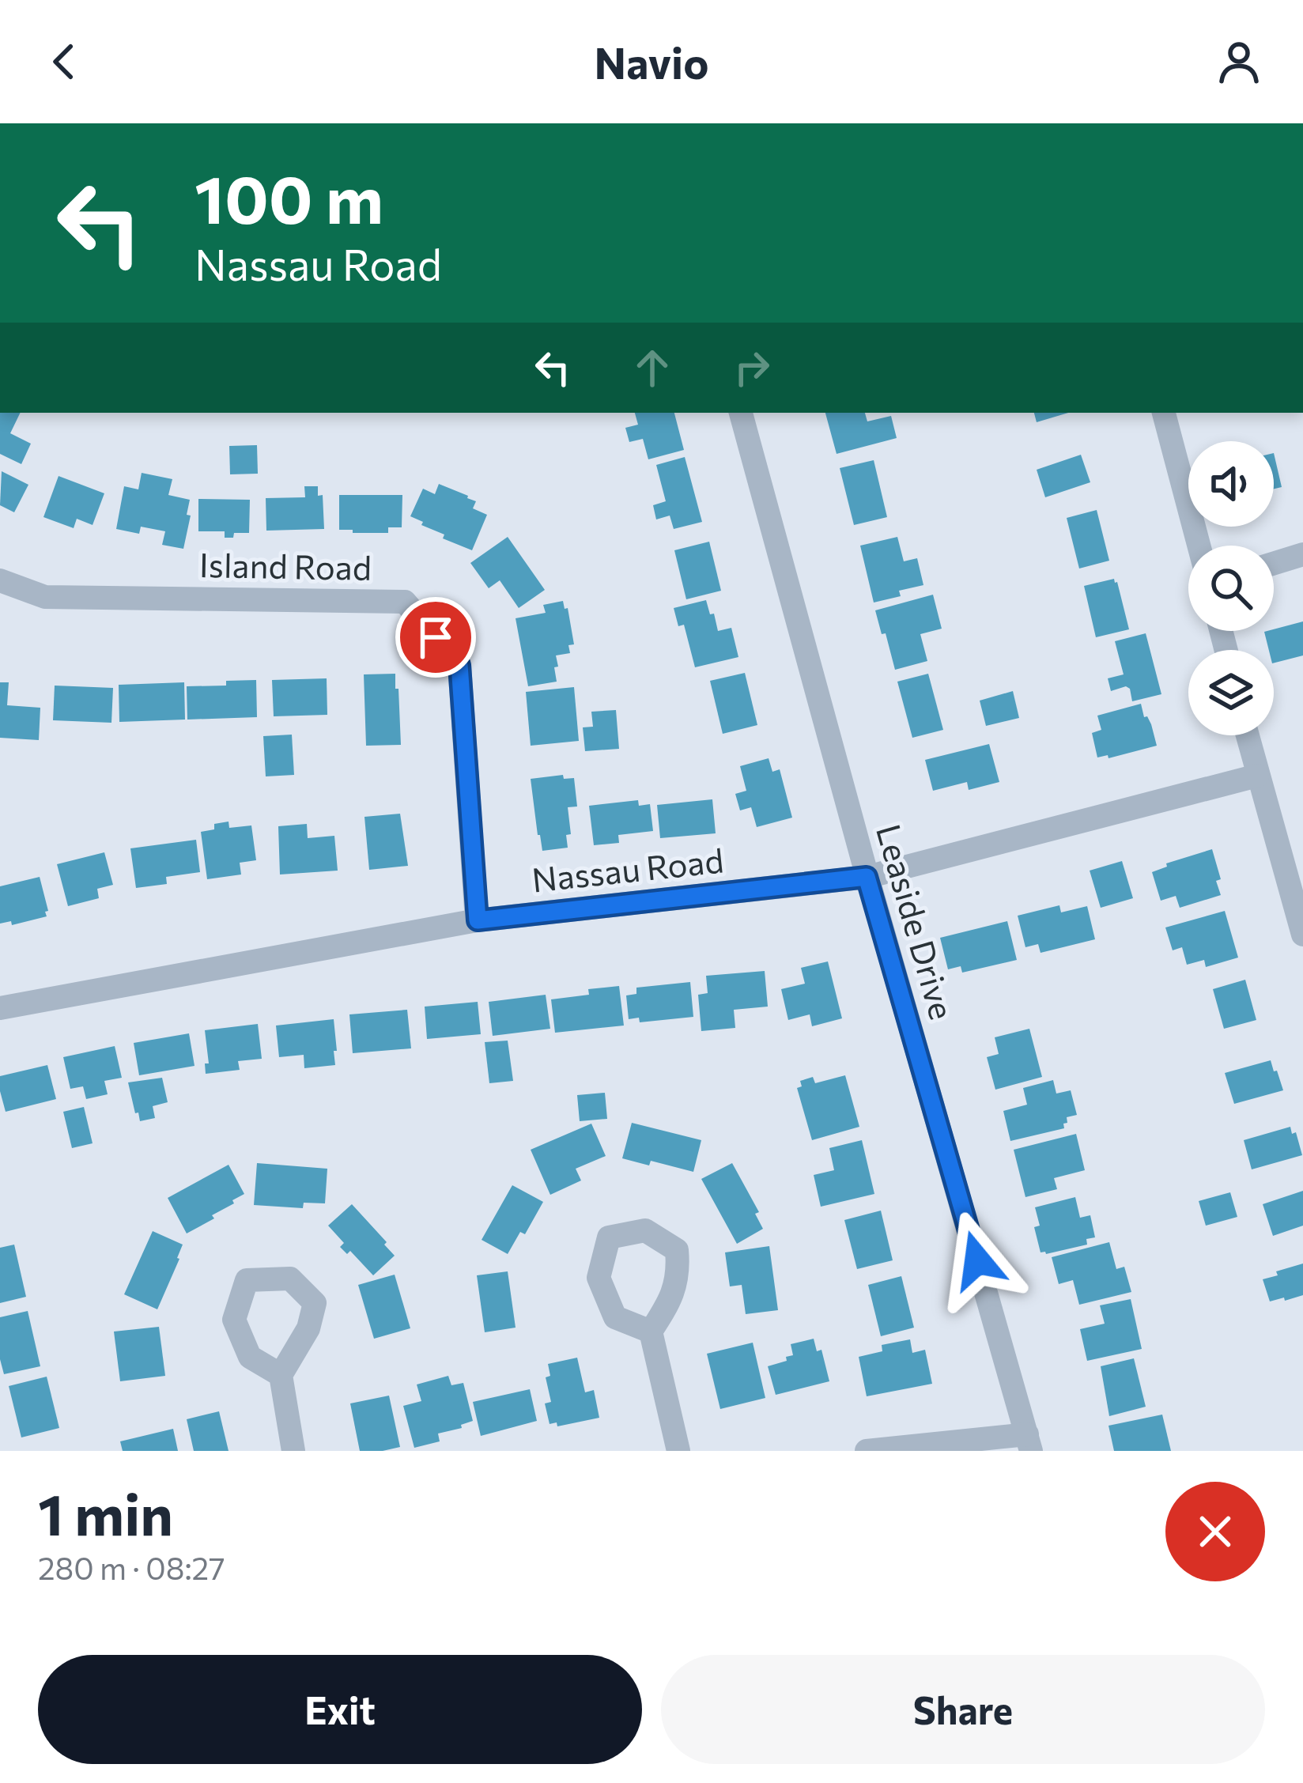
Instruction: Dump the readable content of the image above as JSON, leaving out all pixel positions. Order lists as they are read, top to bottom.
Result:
{
  "streets": {
    "street": ["Island Road", "Nassau Road", "Leaside Drive"]
  },
  "crossings": [
    ["Island Road", "Nassau Road"],
    ["Nassau Road", "Leaside Drive"]
  ],
  "page": {
    "header": "Navio",
    "turn": ["100 m", "Nassau Road"],
    "heading": ["1 min", "280 m · 08:27"],
    "buttons": ["Exit", "Share"]
  }
}
